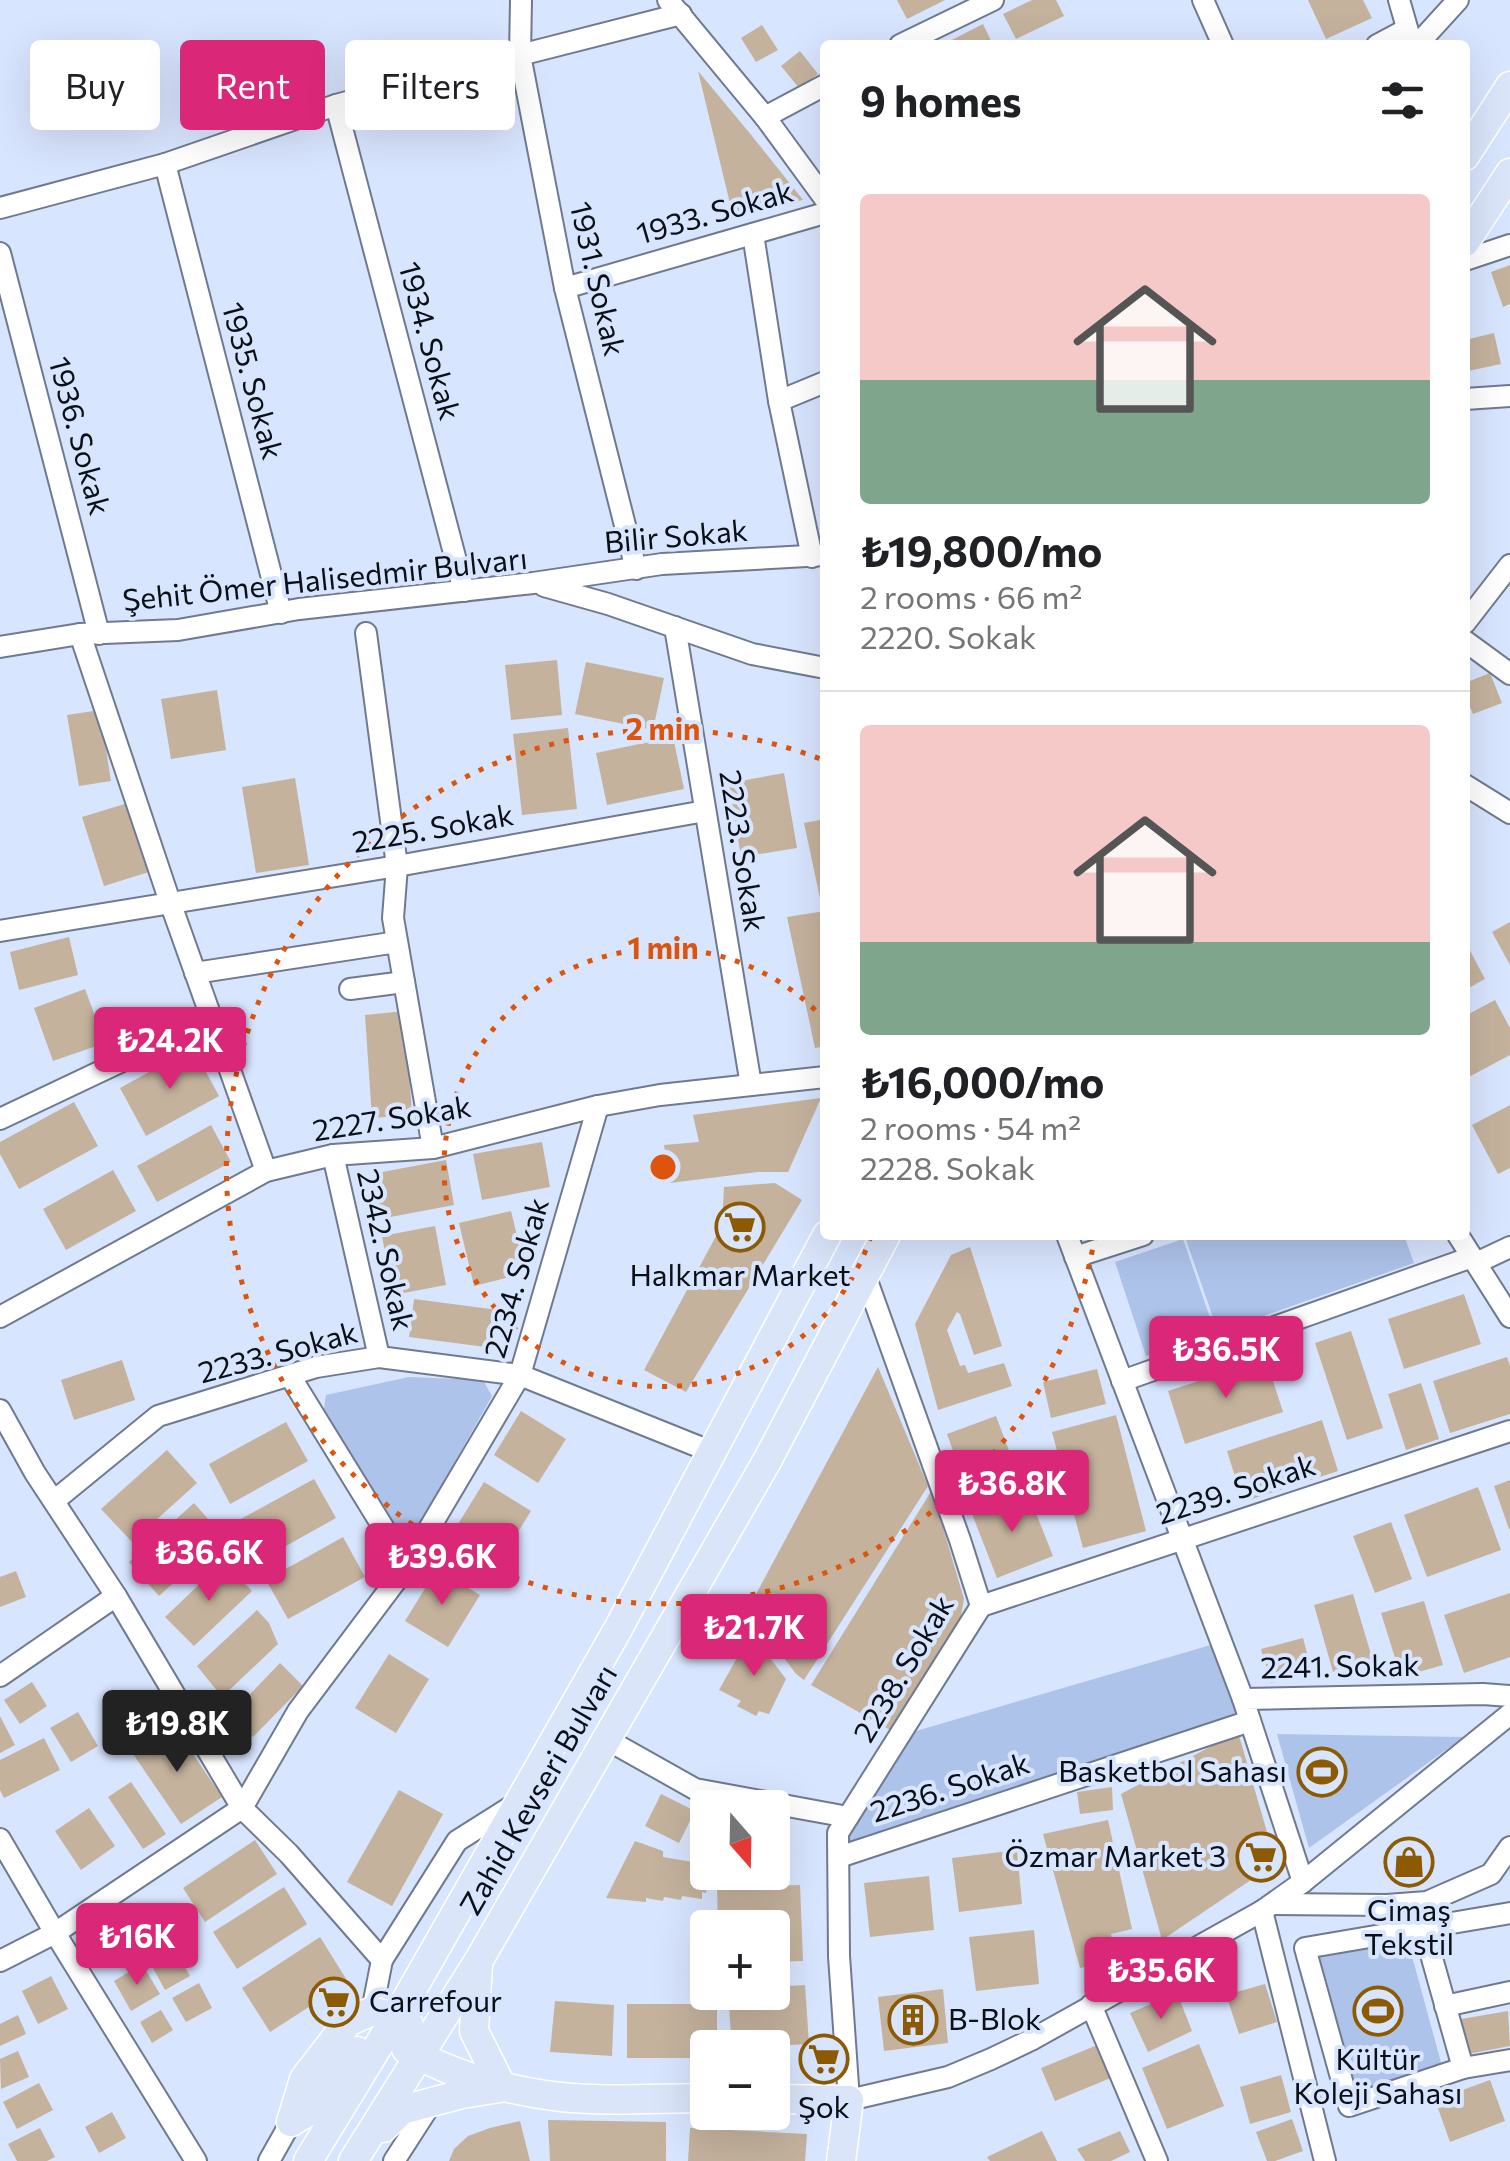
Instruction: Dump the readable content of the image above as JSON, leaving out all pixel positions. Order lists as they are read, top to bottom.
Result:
{
  "streets": {
    "main road": ["Zahid Kevseri Bulvarı"],
    "street": [
      "1933. Sokak",
      "1931. Sokak",
      "1934. Sokak",
      "1935. Sokak",
      "1936. Sokak",
      "Bilir Sokak",
      "Şehit Ömer Halisedmir Bulvarı",
      "2225. Sokak",
      "2223. Sokak",
      "2227. Sokak",
      "2342. Sokak",
      "2234. Sokak",
      "2233. Sokak",
      "2239. Sokak",
      "2241. Sokak",
      "2238. Sokak",
      "2236. Sokak"
    ]
  },
  "crossings": [
    ["1933. Sokak", "1931. Sokak"],
    ["1931. Sokak", "Bilir Sokak"],
    ["1934. Sokak", "Şehit Ömer Halisedmir Bulvarı"],
    ["1935. Sokak", "Şehit Ömer Halisedmir Bulvarı"],
    ["1936. Sokak", "Şehit Ömer Halisedmir Bulvarı"],
    ["1936. Sokak", "2225. Sokak"],
    ["1936. Sokak", "2227. Sokak"],
    ["Bilir Sokak", "Şehit Ömer Halisedmir Bulvarı"],
    ["Şehit Ömer Halisedmir Bulvarı", "2223. Sokak"],
    ["2225. Sokak", "2223. Sokak"],
    ["2223. Sokak", "2227. Sokak"],
    ["2227. Sokak", "2342. Sokak"],
    ["2227. Sokak", "2234. Sokak"],
    ["2342. Sokak", "2233. Sokak"],
    ["2234. Sokak", "2233. Sokak"],
    ["2233. Sokak", "Zahid Kevseri Bulvarı"],
    ["2239. Sokak", "2238. Sokak"],
    ["2241. Sokak", "2236. Sokak"],
    ["2238. Sokak", "2236. Sokak"],
    ["2238. Sokak", "Zahid Kevseri Bulvarı"]
  ],
  "places": {
    "supermarket": [
      "Halkmar Market",
      "Özmar Market 3",
      "Carrefour",
      "Şok"
    ],
    "sports": ["Basketbol Sahası", "Kültür Koleji Sahası"],
    "shop": ["Cimaş Tekstil"],
    "building": ["B-Blok"]
  },
  "north": "bottom",
  "page": {
    "chip": ["Buy", "Rent", "Filters"],
    "heading": "9 homes",
    "list": [
      {
        "name": "₺19,800/mo",
        "note": "2 rooms · 66 m² · 2220. Sokak"
      },
      {
        "name": "₺16,000/mo",
        "note": "2 rooms · 54 m² · 2228. Sokak"
      }
    ],
    "price": [
      "₺24.2K",
      "₺36.5K",
      "₺36.8K",
      "₺36.6K",
      "₺39.6K",
      "₺21.7K",
      "₺19.8K",
      "₺16K",
      "₺35.6K"
    ],
    "map_buttons": ["+", "−"]
  },
  "rings": ["2 min", "1 min"]
}
